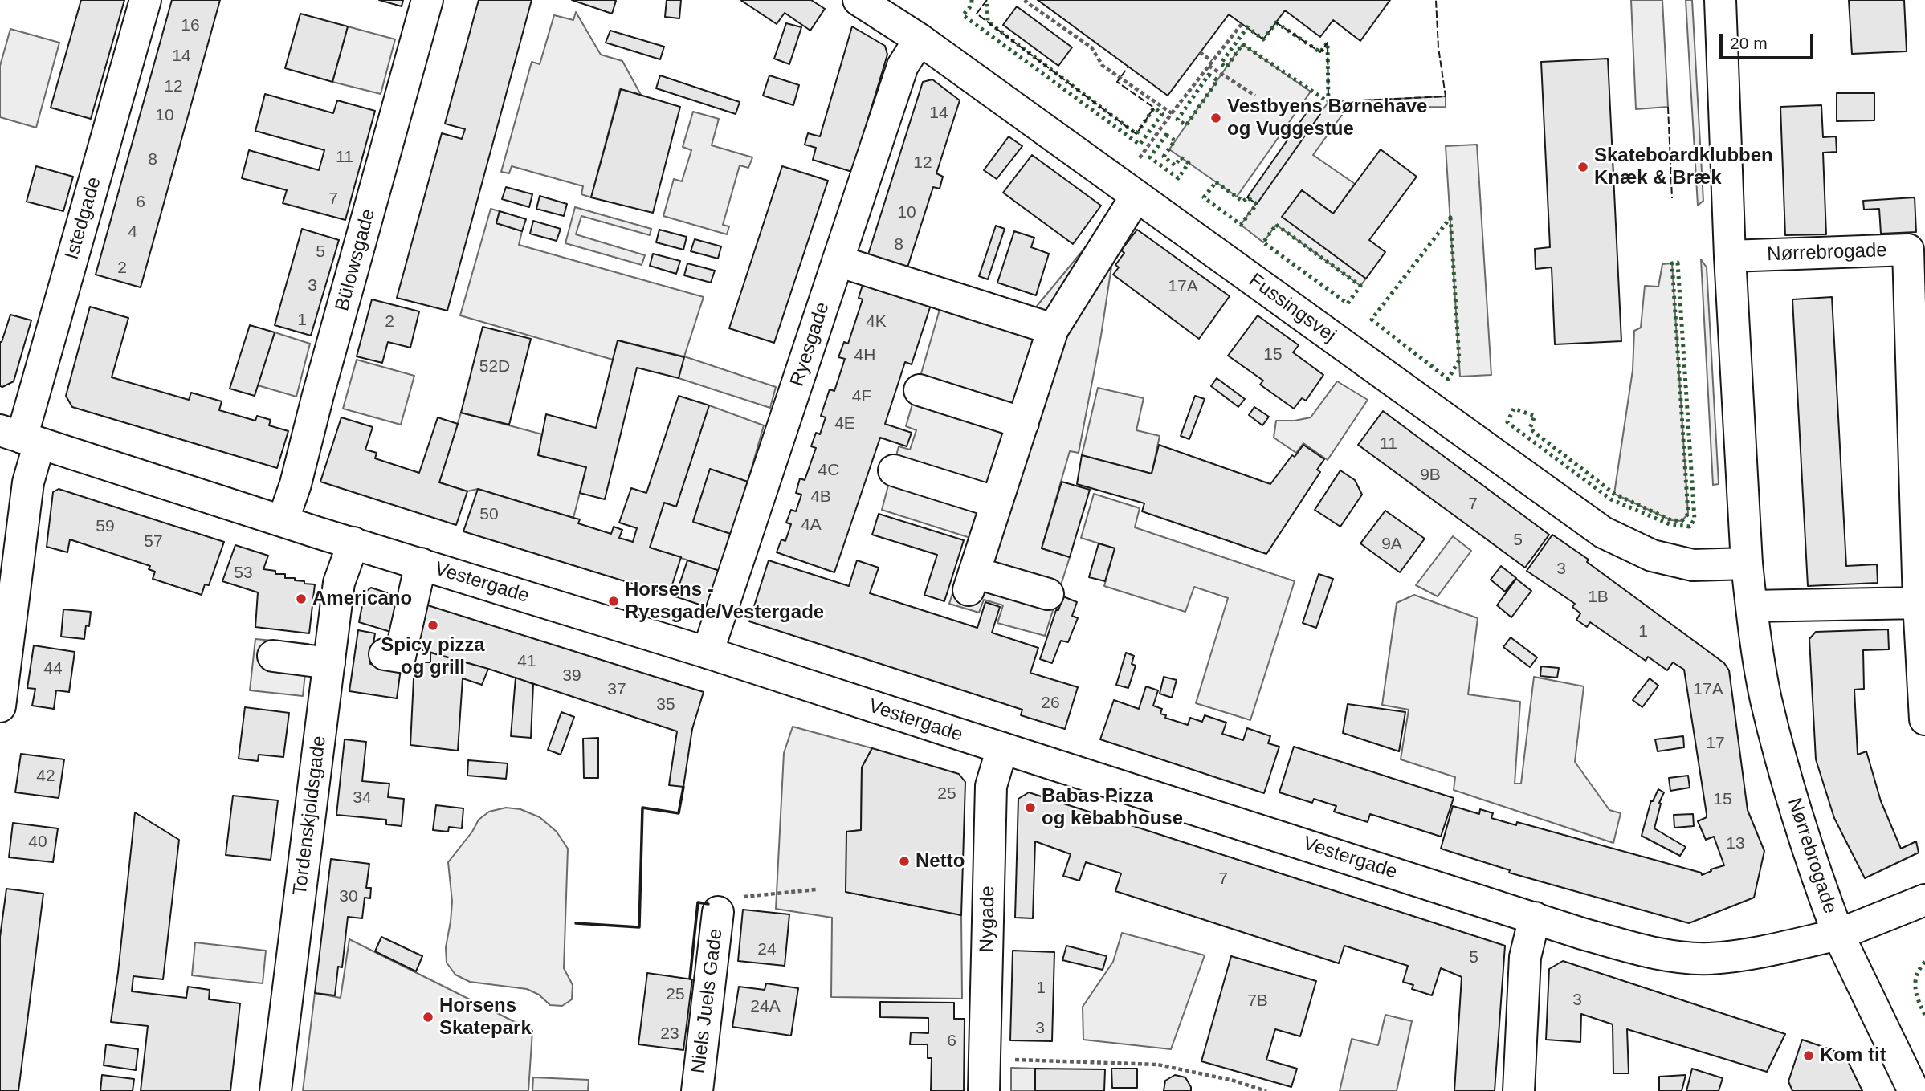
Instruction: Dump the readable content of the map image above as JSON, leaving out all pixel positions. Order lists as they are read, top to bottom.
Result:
{
  "streets": {
    "street": [
      "Istedgade",
      "Nørrebrogade",
      "Bülowsgade",
      "Fussingsvej",
      "Ryesgade",
      "Vestergade",
      "Tordenskjoldsgade",
      "Nygade",
      "Niels Juels Gade"
    ]
  },
  "crossings": [
    ["Istedgade", "Vestergade"],
    ["Nørrebrogade", "Fussingsvej"],
    ["Nørrebrogade", "Vestergade"],
    ["Bülowsgade", "Vestergade"],
    ["Fussingsvej", "Ryesgade"],
    ["Ryesgade", "Vestergade"],
    ["Vestergade", "Tordenskjoldsgade"],
    ["Vestergade", "Nygade"]
  ],
  "places": [
    "Vestbyens Børnehave og Vuggestue",
    "Skateboardklubben Knæk & Bræk",
    "Americano",
    "Horsens - Ryesgade/Vestergade",
    "Spicy pizza og grill",
    "Babas Pizza og kebabhouse",
    "Netto",
    "Horsens Skatepark",
    "Kom tit"
  ],
  "house_numbers": [
    "16",
    "14",
    "12",
    "14",
    "10",
    "11",
    "8",
    "12",
    "7",
    "6",
    "10",
    "4",
    "8",
    "5",
    "2",
    "3",
    "17A",
    "1",
    "2",
    "4K",
    "15",
    "4H",
    "52D",
    "4F",
    "4E",
    "11",
    "4C",
    "9B",
    "4B",
    "7",
    "50",
    "4A",
    "59",
    "5",
    "57",
    "9A",
    "3",
    "53",
    "1B",
    "1",
    "41",
    "44",
    "39",
    "37",
    "17A",
    "26",
    "35",
    "17",
    "42",
    "25",
    "34",
    "15",
    "40",
    "13",
    "7",
    "30",
    "24",
    "5",
    "1",
    "25",
    "3",
    "7B",
    "24A",
    "3",
    "23",
    "6"
  ],
  "scale_bar": "20 m"
}
